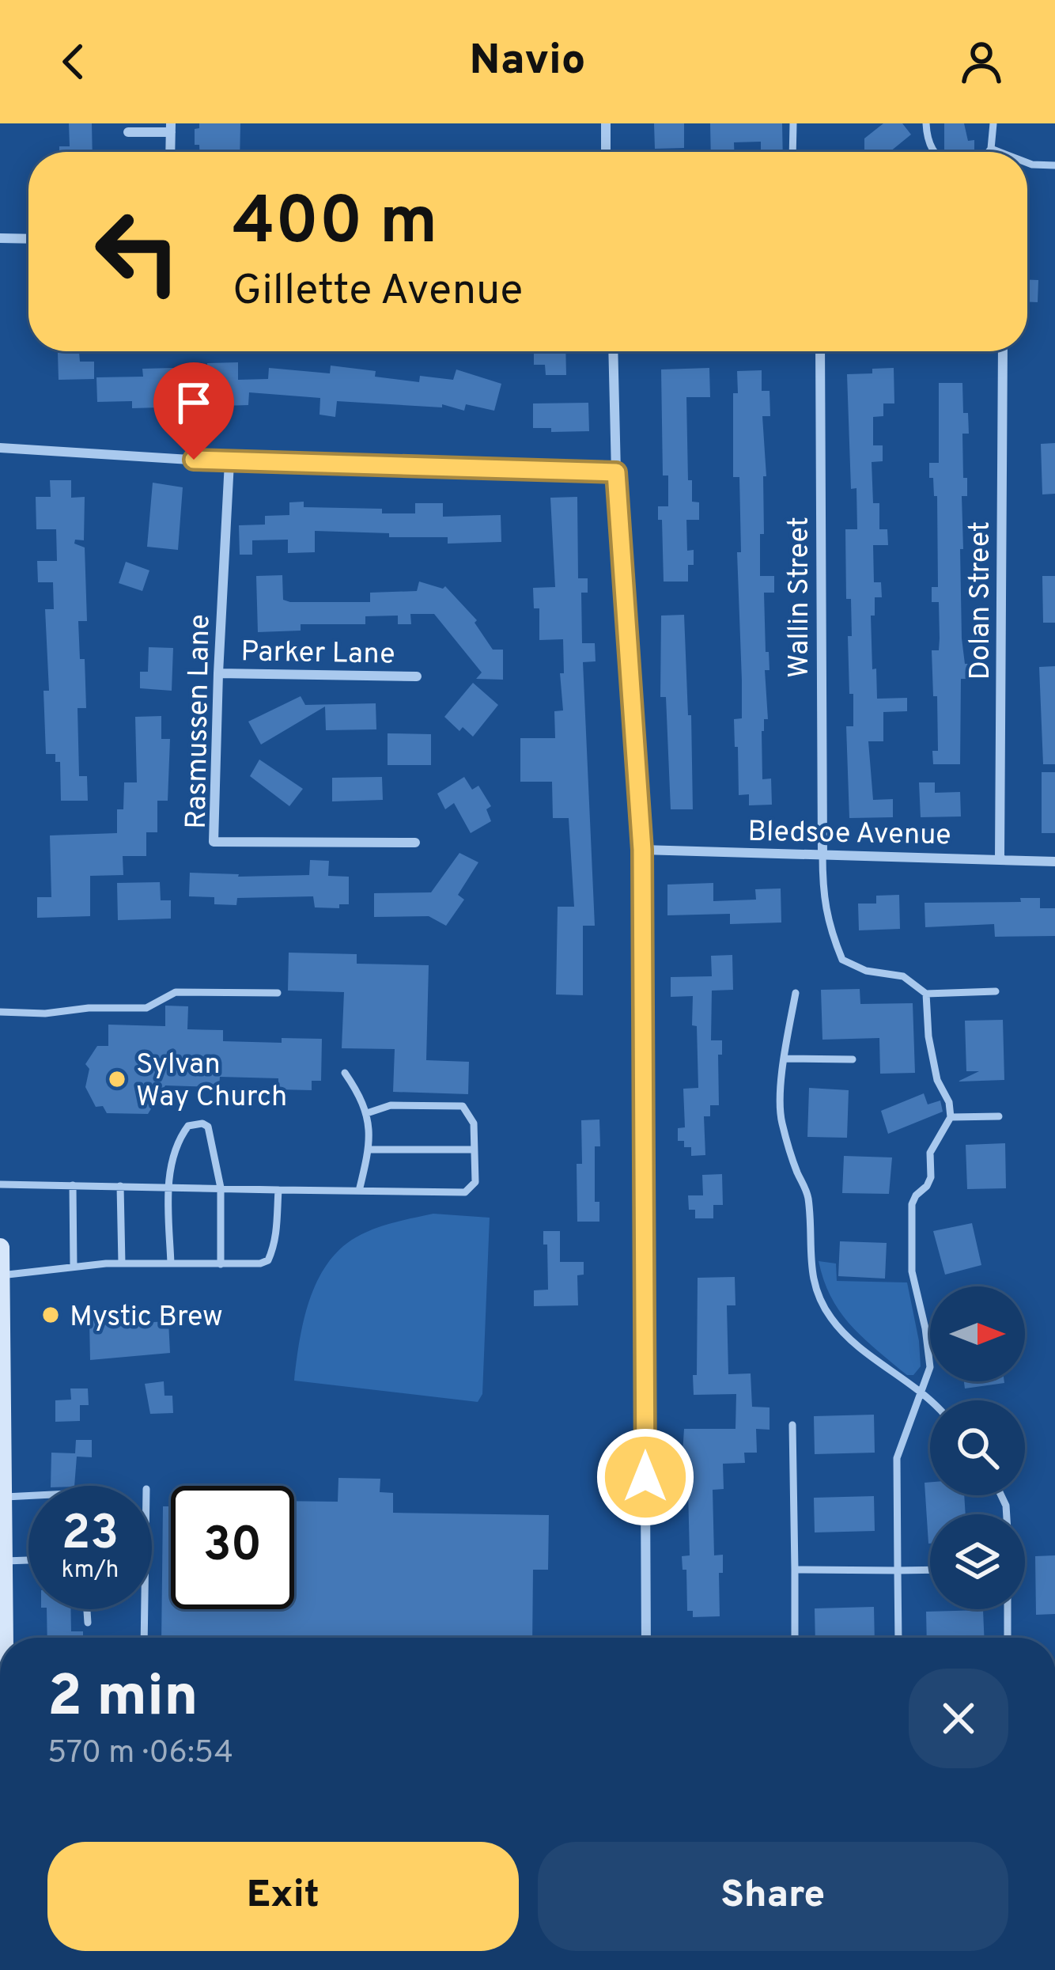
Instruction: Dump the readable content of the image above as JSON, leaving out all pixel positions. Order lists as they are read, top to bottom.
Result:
{
  "streets": {
    "street": [
      "Wallin Street",
      "Dolan Street",
      "Parker Lane",
      "Rasmussen Lane",
      "Bledsoe Avenue"
    ]
  },
  "crossings": [
    ["Wallin Street", "Bledsoe Avenue"],
    ["Dolan Street", "Bledsoe Avenue"],
    ["Parker Lane", "Rasmussen Lane"]
  ],
  "places": ["Sylvan Way Church", "Mystic Brew"],
  "north": "right",
  "page": {
    "header": "Navio",
    "turn": ["400 m", "Gillette Avenue"],
    "speed": "23 km/h",
    "limit": "30",
    "heading": ["2 min", "570 m · 06:54"],
    "buttons": ["Exit", "Share"]
  }
}
